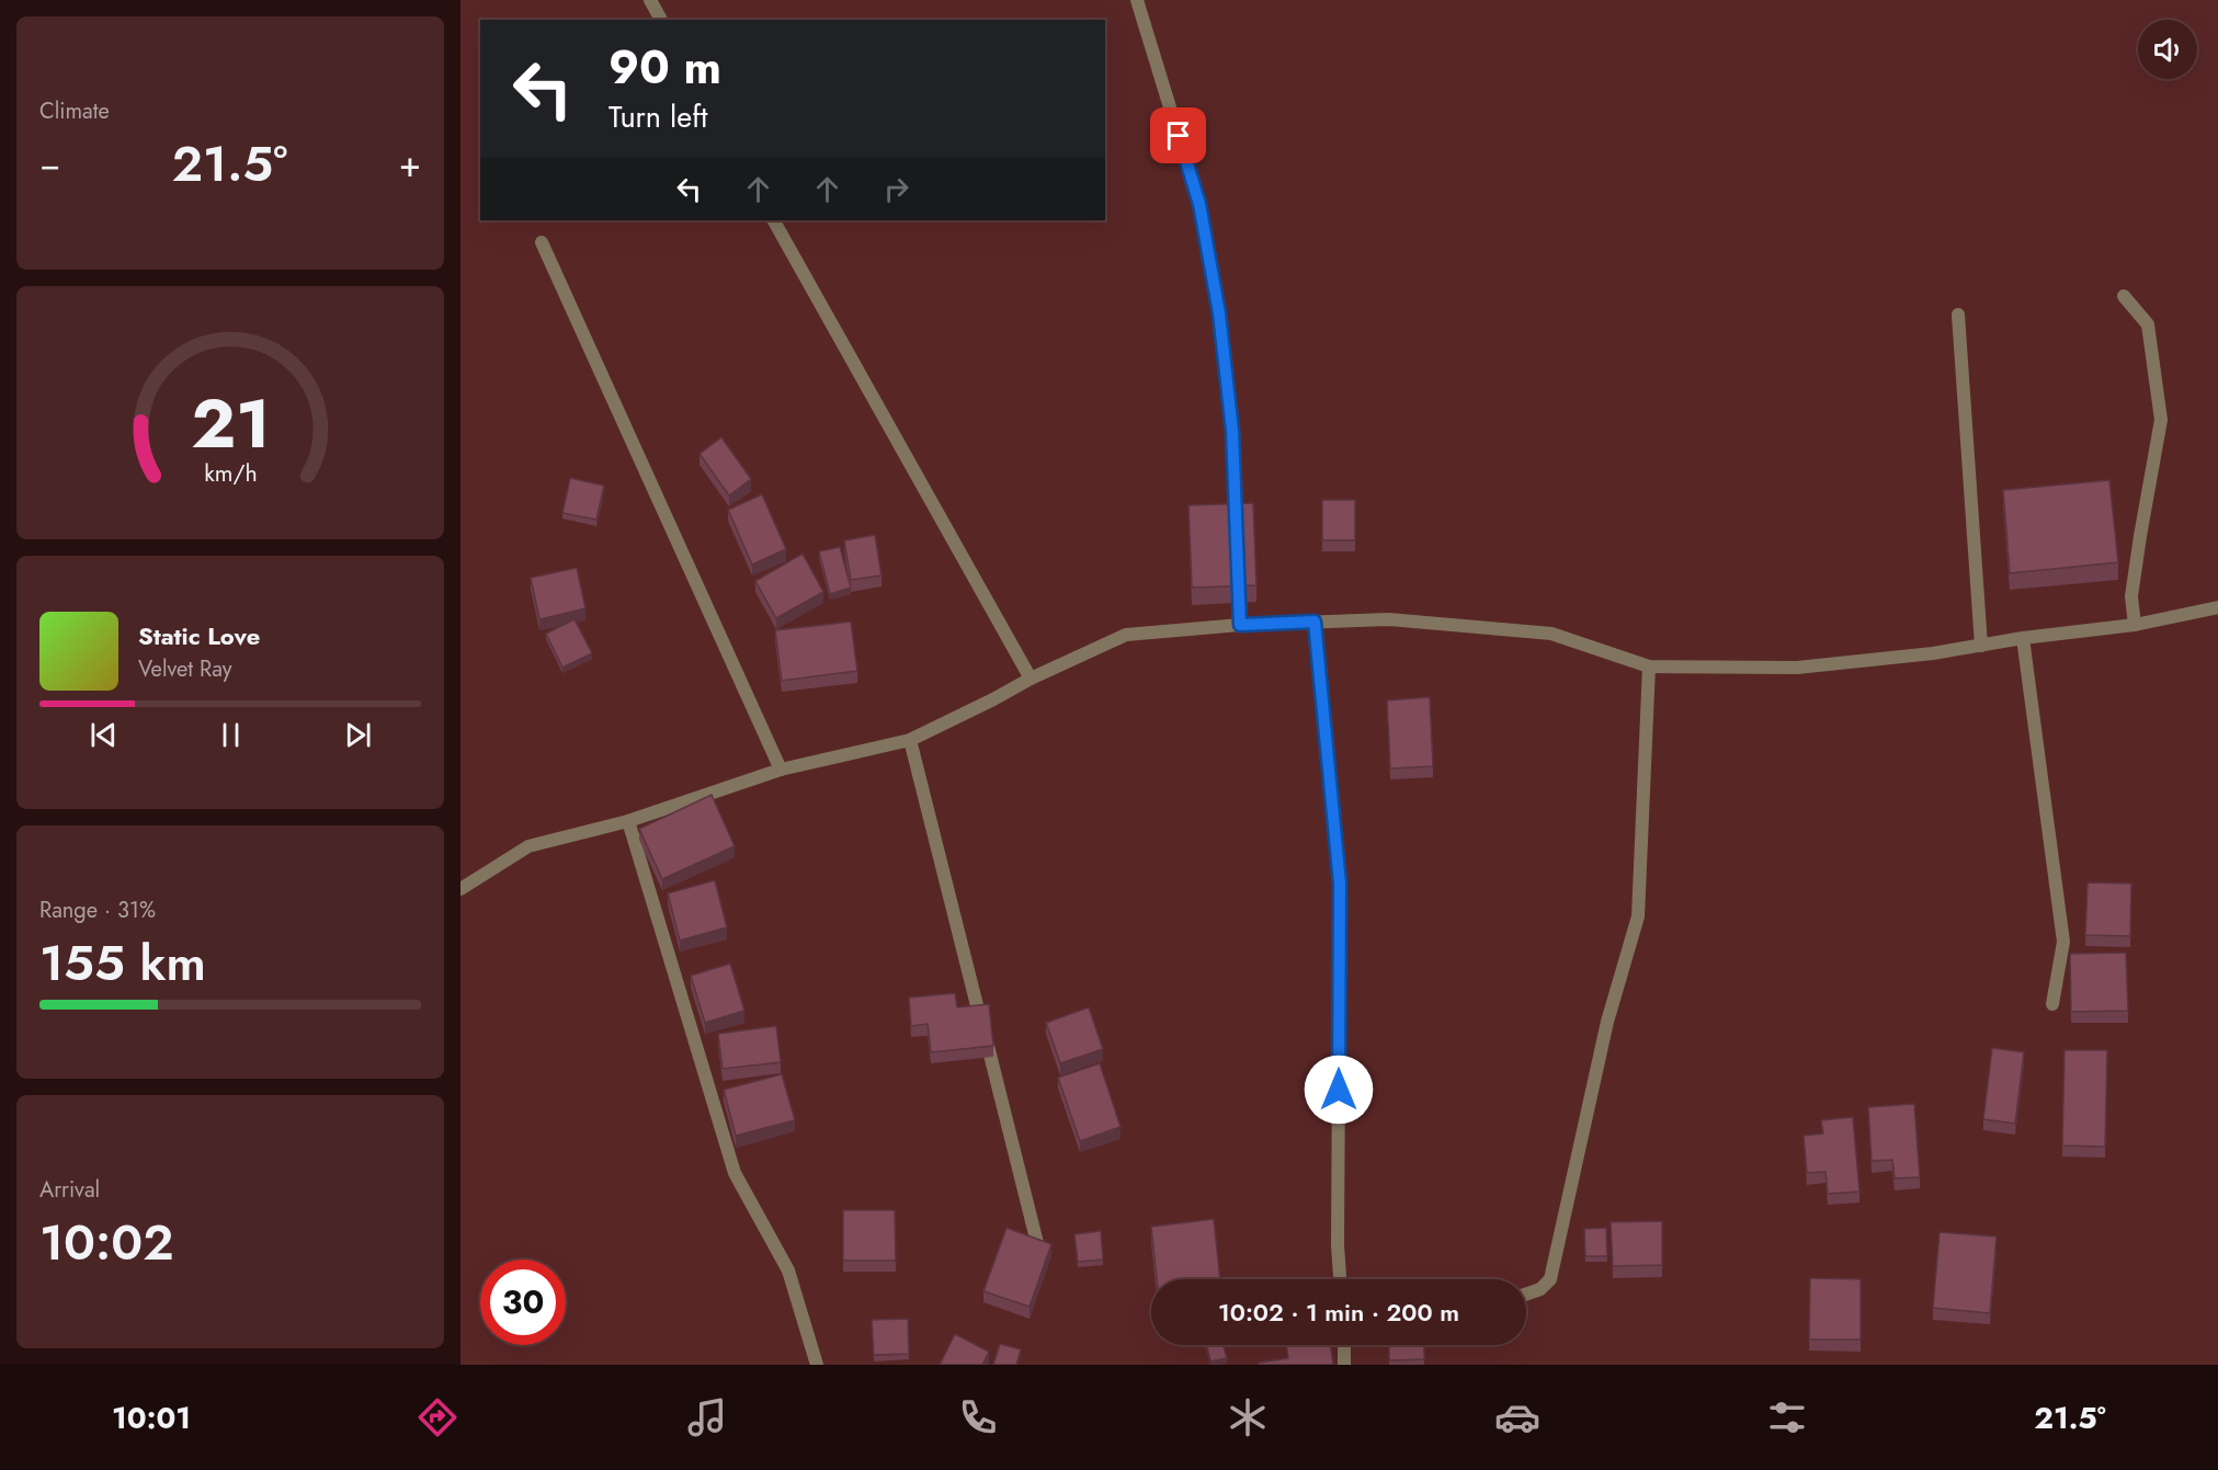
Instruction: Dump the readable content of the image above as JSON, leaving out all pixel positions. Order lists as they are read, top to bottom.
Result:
{
  "page": {
    "tile": [
      "Climate",
      ["Range · 31%", "155 km"],
      ["Arrival", "10:02"]
    ],
    "turn": ["90 m", "Turn left"],
    "heat": ["−", "21.5°", "+"],
    "song": ["Static Love", "Velvet Ray"],
    "limit": "30",
    "trip": "10:02 · 1 min · 200 m",
    "tabs": ["10:01", "21.5°"],
    "gauge": ["21", "km/h"]
  }
}
